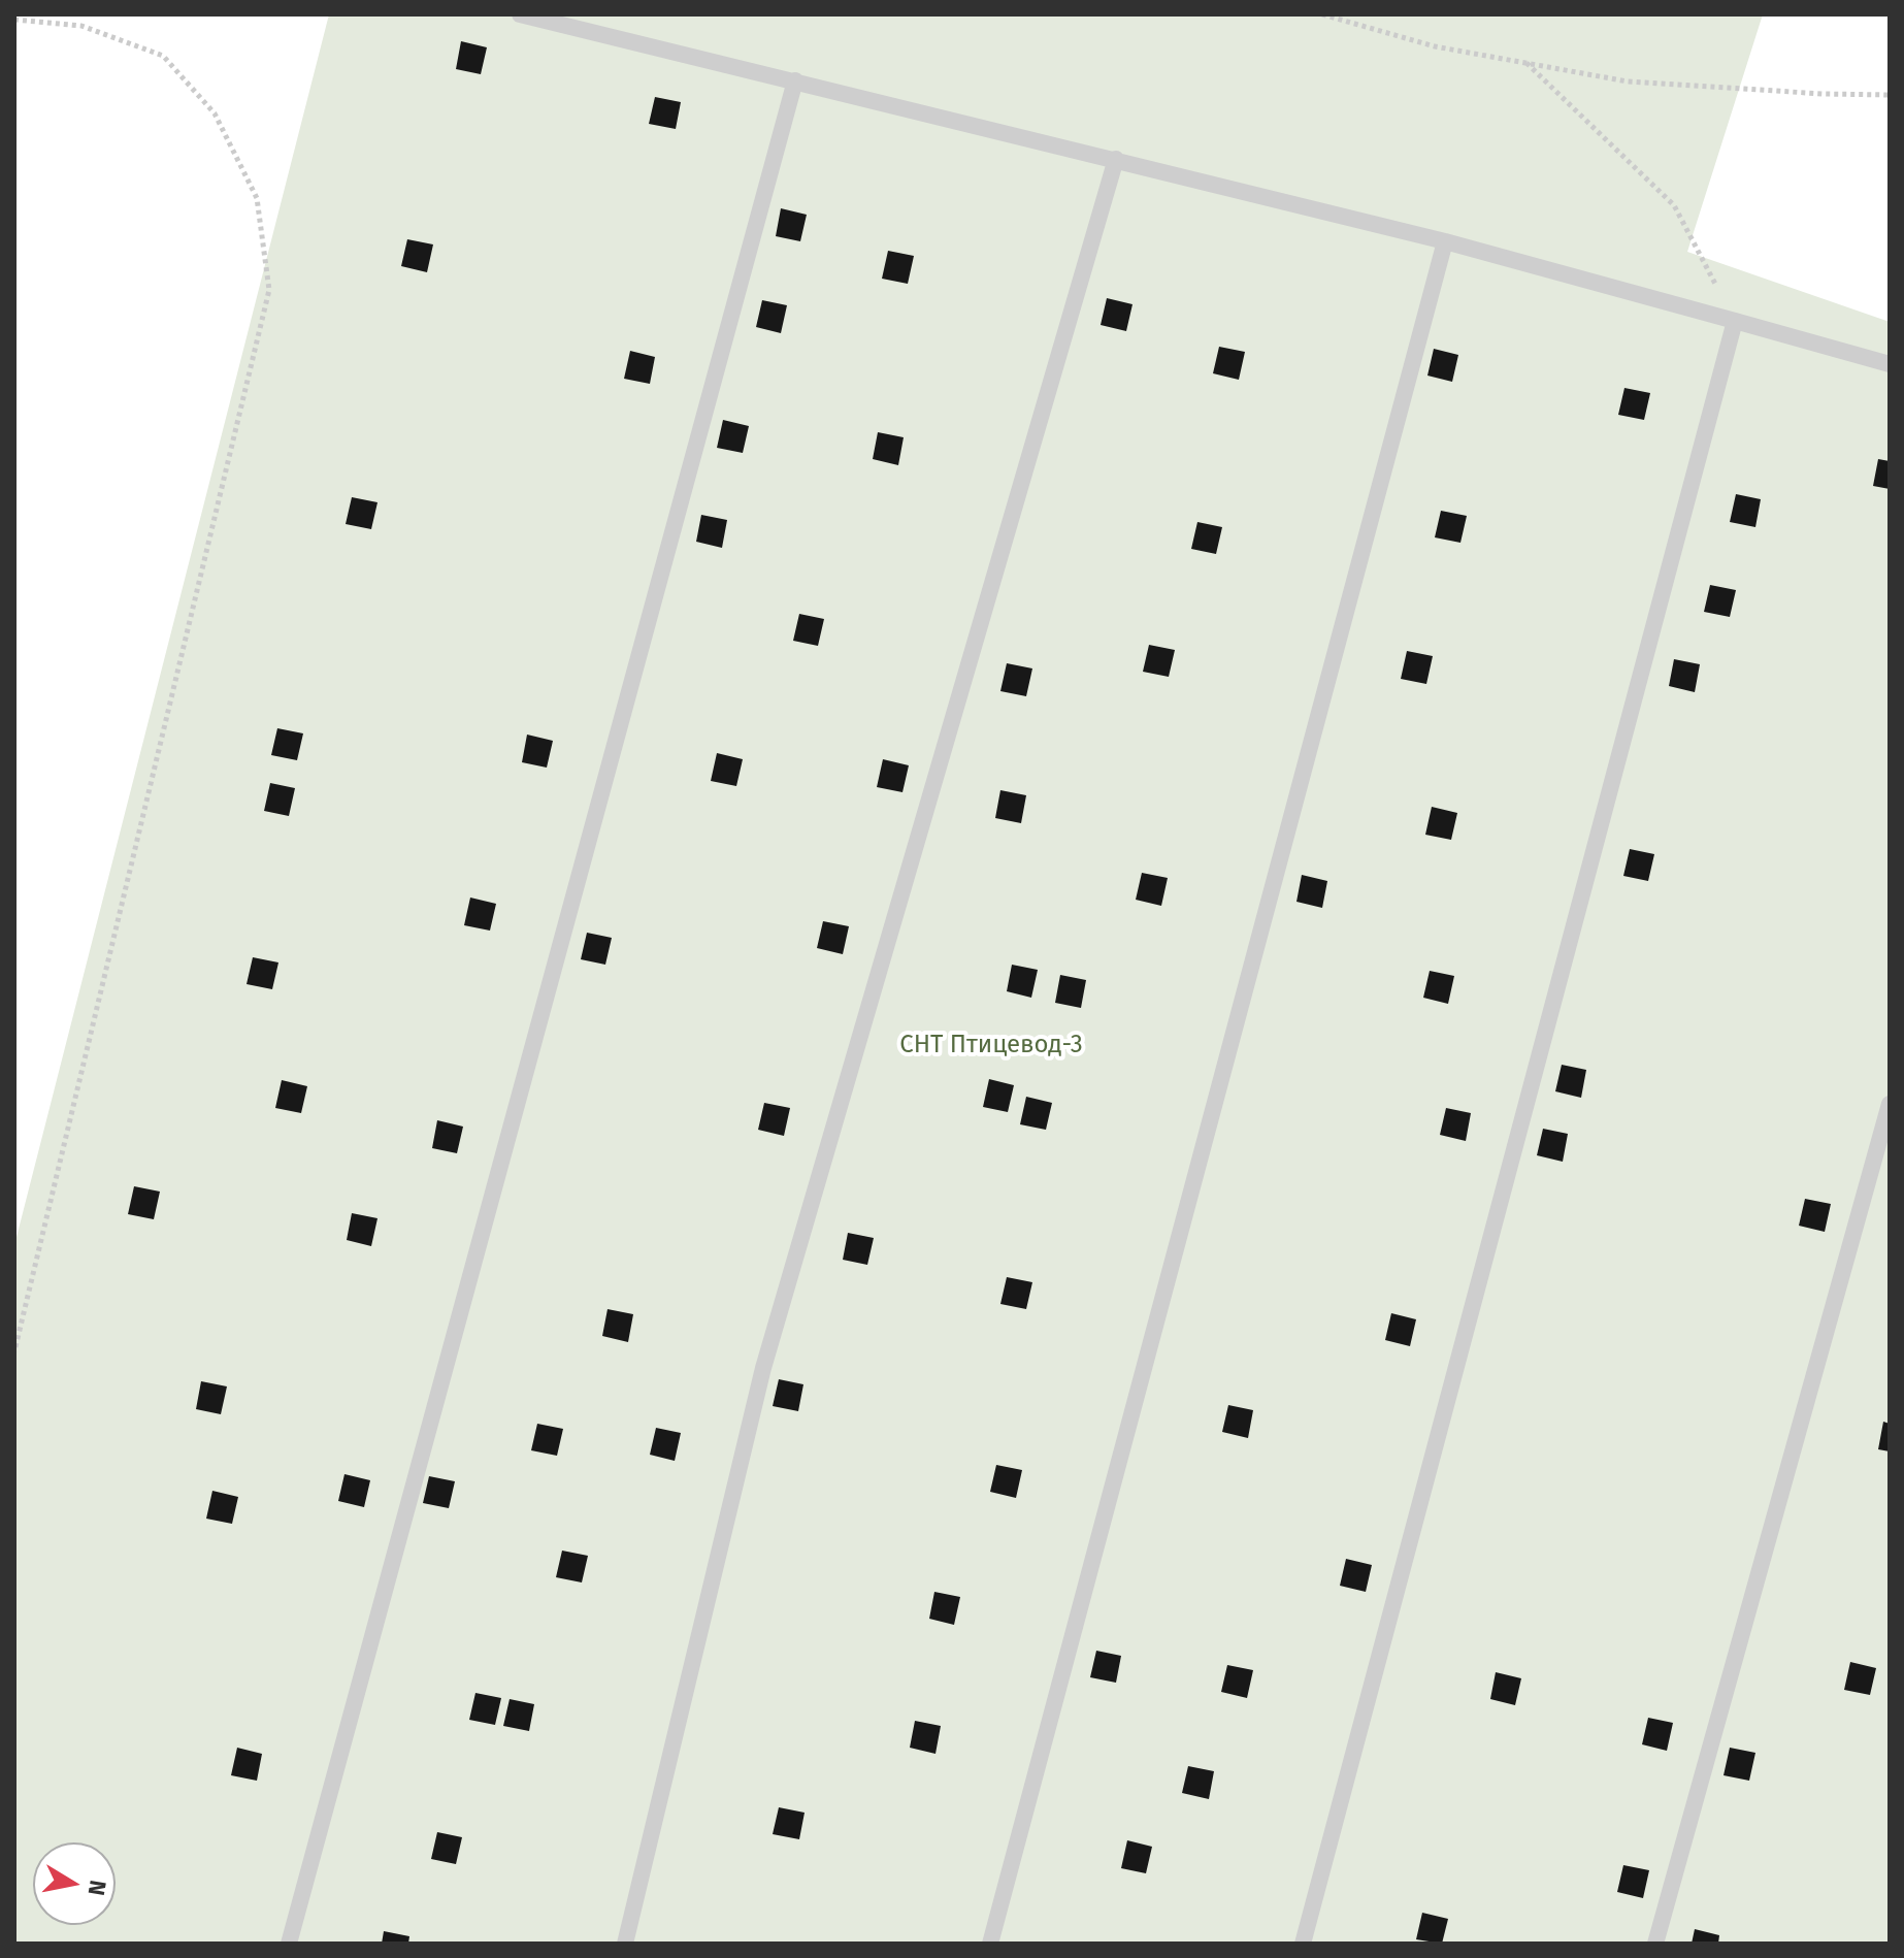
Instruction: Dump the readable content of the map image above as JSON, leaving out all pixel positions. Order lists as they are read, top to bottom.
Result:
{
  "parks": ["СНТ Птицевод-3"],
  "north": "right"
}
